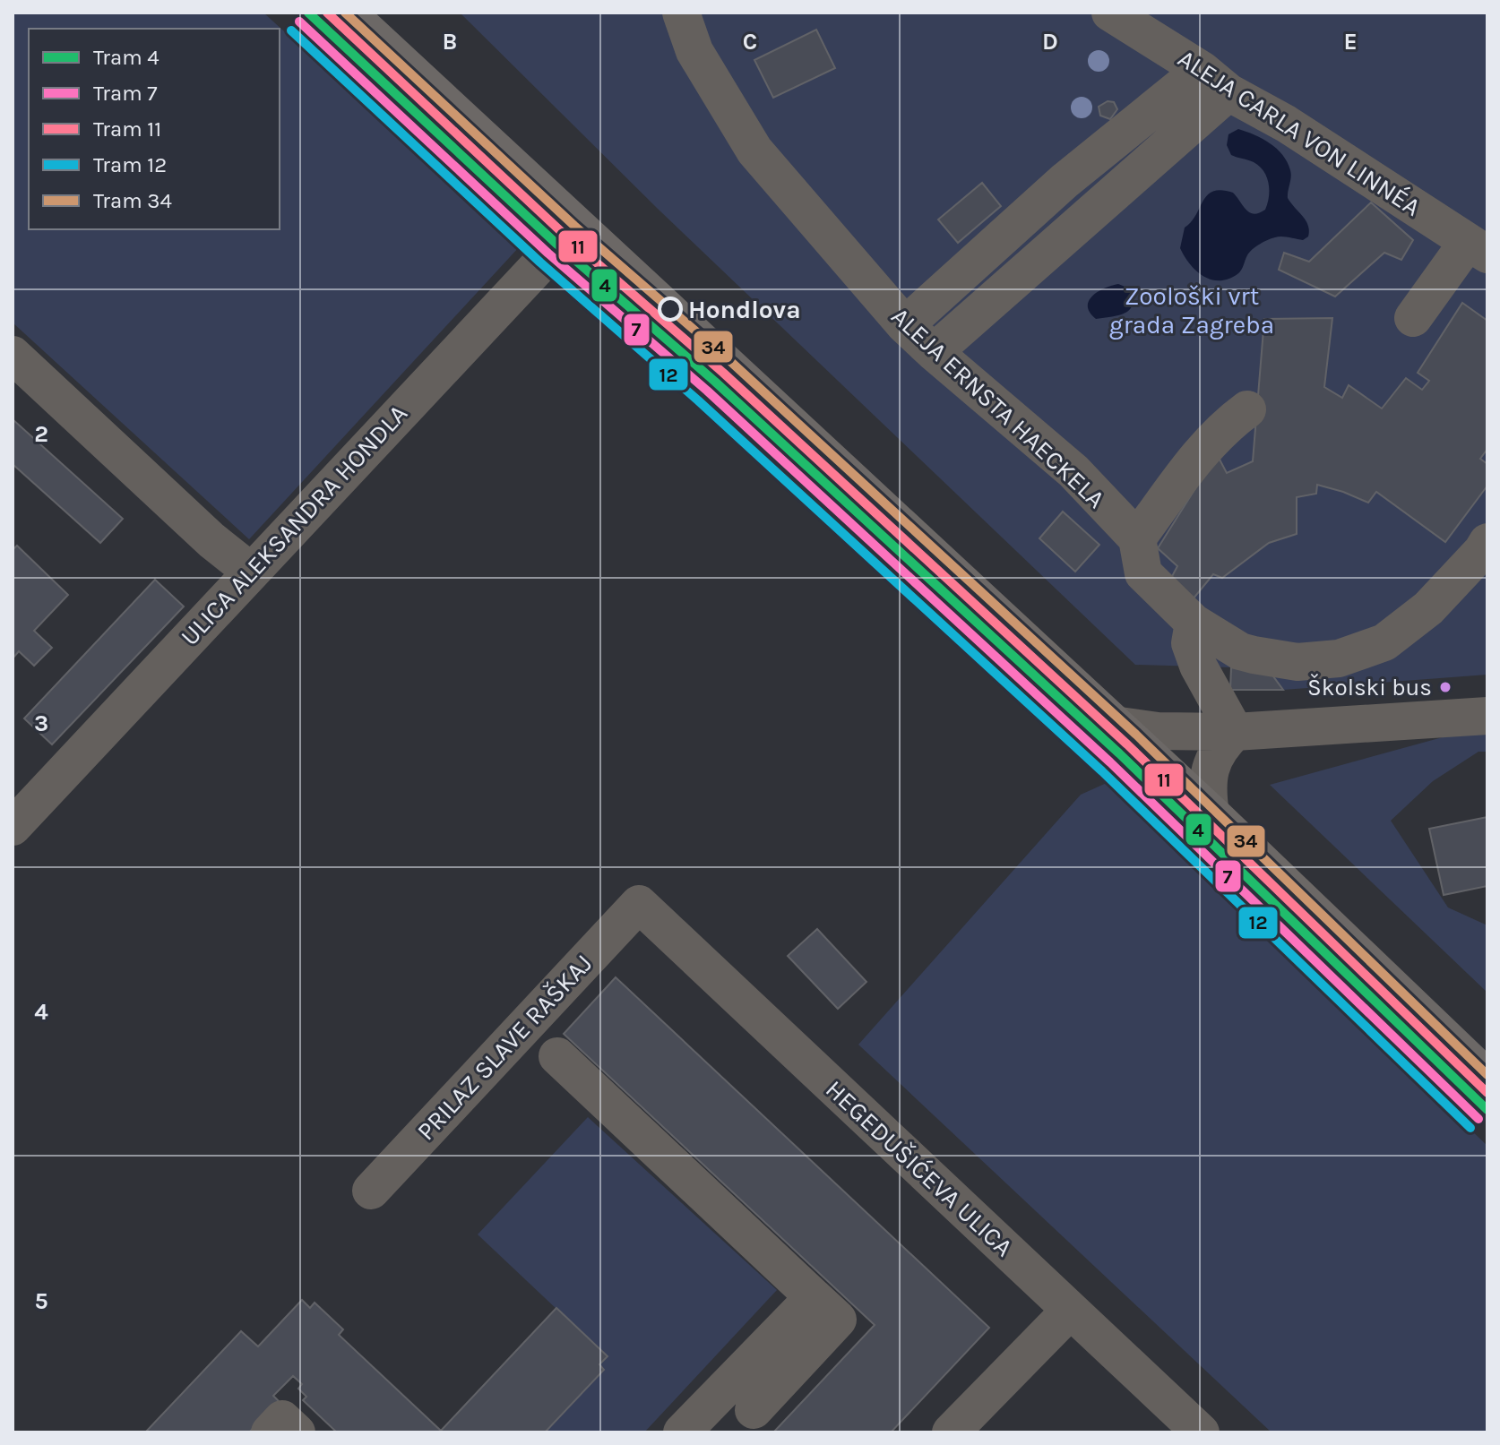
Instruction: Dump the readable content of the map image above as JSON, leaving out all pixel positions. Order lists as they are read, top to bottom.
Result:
{
  "streets": {
    "street": [
      "ALEJA CARLA VON LINNÉA",
      "ALEJA ERNSTA HAECKELA",
      "ULICA ALEKSANDRA HONDLA",
      "PRILAZ SLAVE RAŠKAJ",
      "HEGEDUŠIĆEVA ULICA"
    ]
  },
  "crossings": [
    ["PRILAZ SLAVE RAŠKAJ", "HEGEDUŠIĆEVA ULICA"]
  ],
  "parks": ["Zoološki vrt grada Zagreba"],
  "places": ["Hondlova", "Školski bus"],
  "lines": [
    "tram line 4",
    "tram line 11",
    "tram line 34",
    "tram line 7",
    "tram line 12"
  ],
  "legend": [
    "Tram 4",
    "Tram 7",
    "Tram 11",
    "Tram 12",
    "Tram 34"
  ],
  "grid": {
    "columns": [
      "B",
      "C",
      "D",
      "E"
    ],
    "rows": [
      "2",
      "3",
      "4",
      "5"
    ]
  }
}
